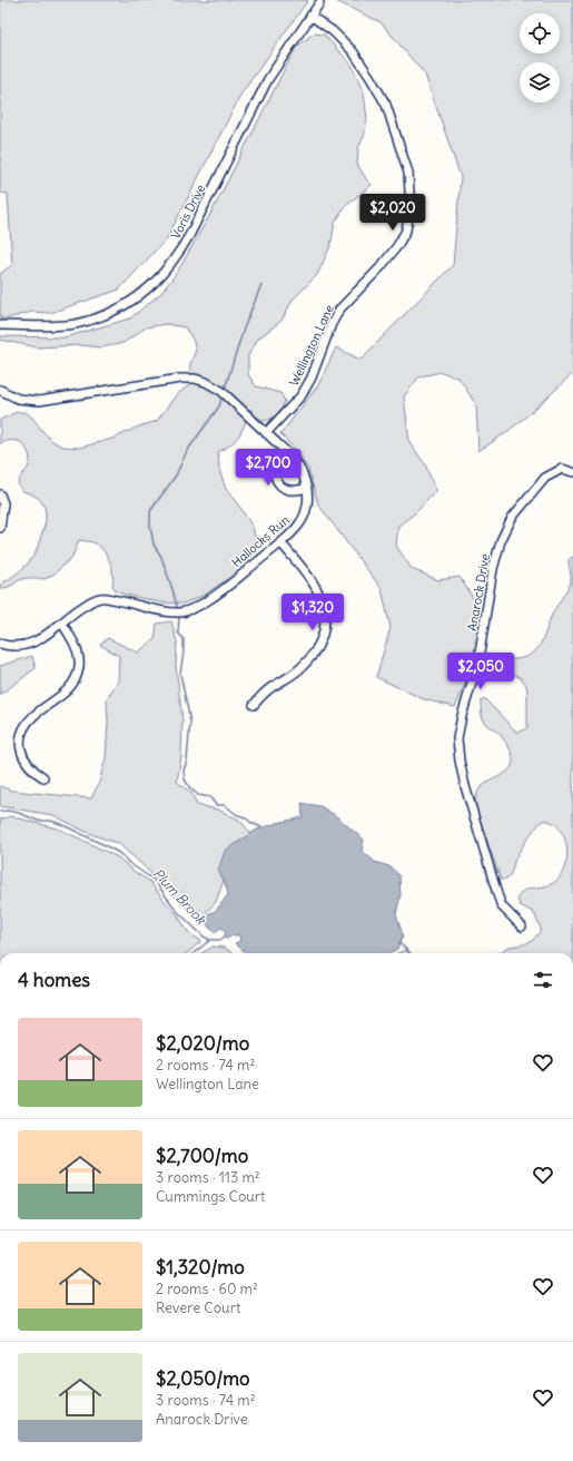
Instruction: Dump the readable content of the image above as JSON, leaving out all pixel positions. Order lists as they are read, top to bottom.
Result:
{
  "streets": {
    "street": [
      "Voris Drive",
      "Wellington Lane",
      "Hallocks Run",
      "Anarock Drive"
    ]
  },
  "crossings": [
    ["Voris Drive", "Wellington Lane"],
    ["Wellington Lane", "Hallocks Run"]
  ],
  "water": ["Plum Brook"],
  "page": {
    "price": [
      "$2,020",
      "$2,700",
      "$1,320",
      "$2,050"
    ],
    "heading": "4 homes",
    "list": [
      {
        "name": "$2,020/mo",
        "note": "2 rooms · 74 m² · Wellington Lane"
      },
      {
        "name": "$2,700/mo",
        "note": "3 rooms · 113 m² · Cummings Court"
      },
      {
        "name": "$1,320/mo",
        "note": "2 rooms · 60 m² · Revere Court"
      },
      {
        "name": "$2,050/mo",
        "note": "3 rooms · 74 m² · Anarock Drive"
      }
    ]
  }
}
